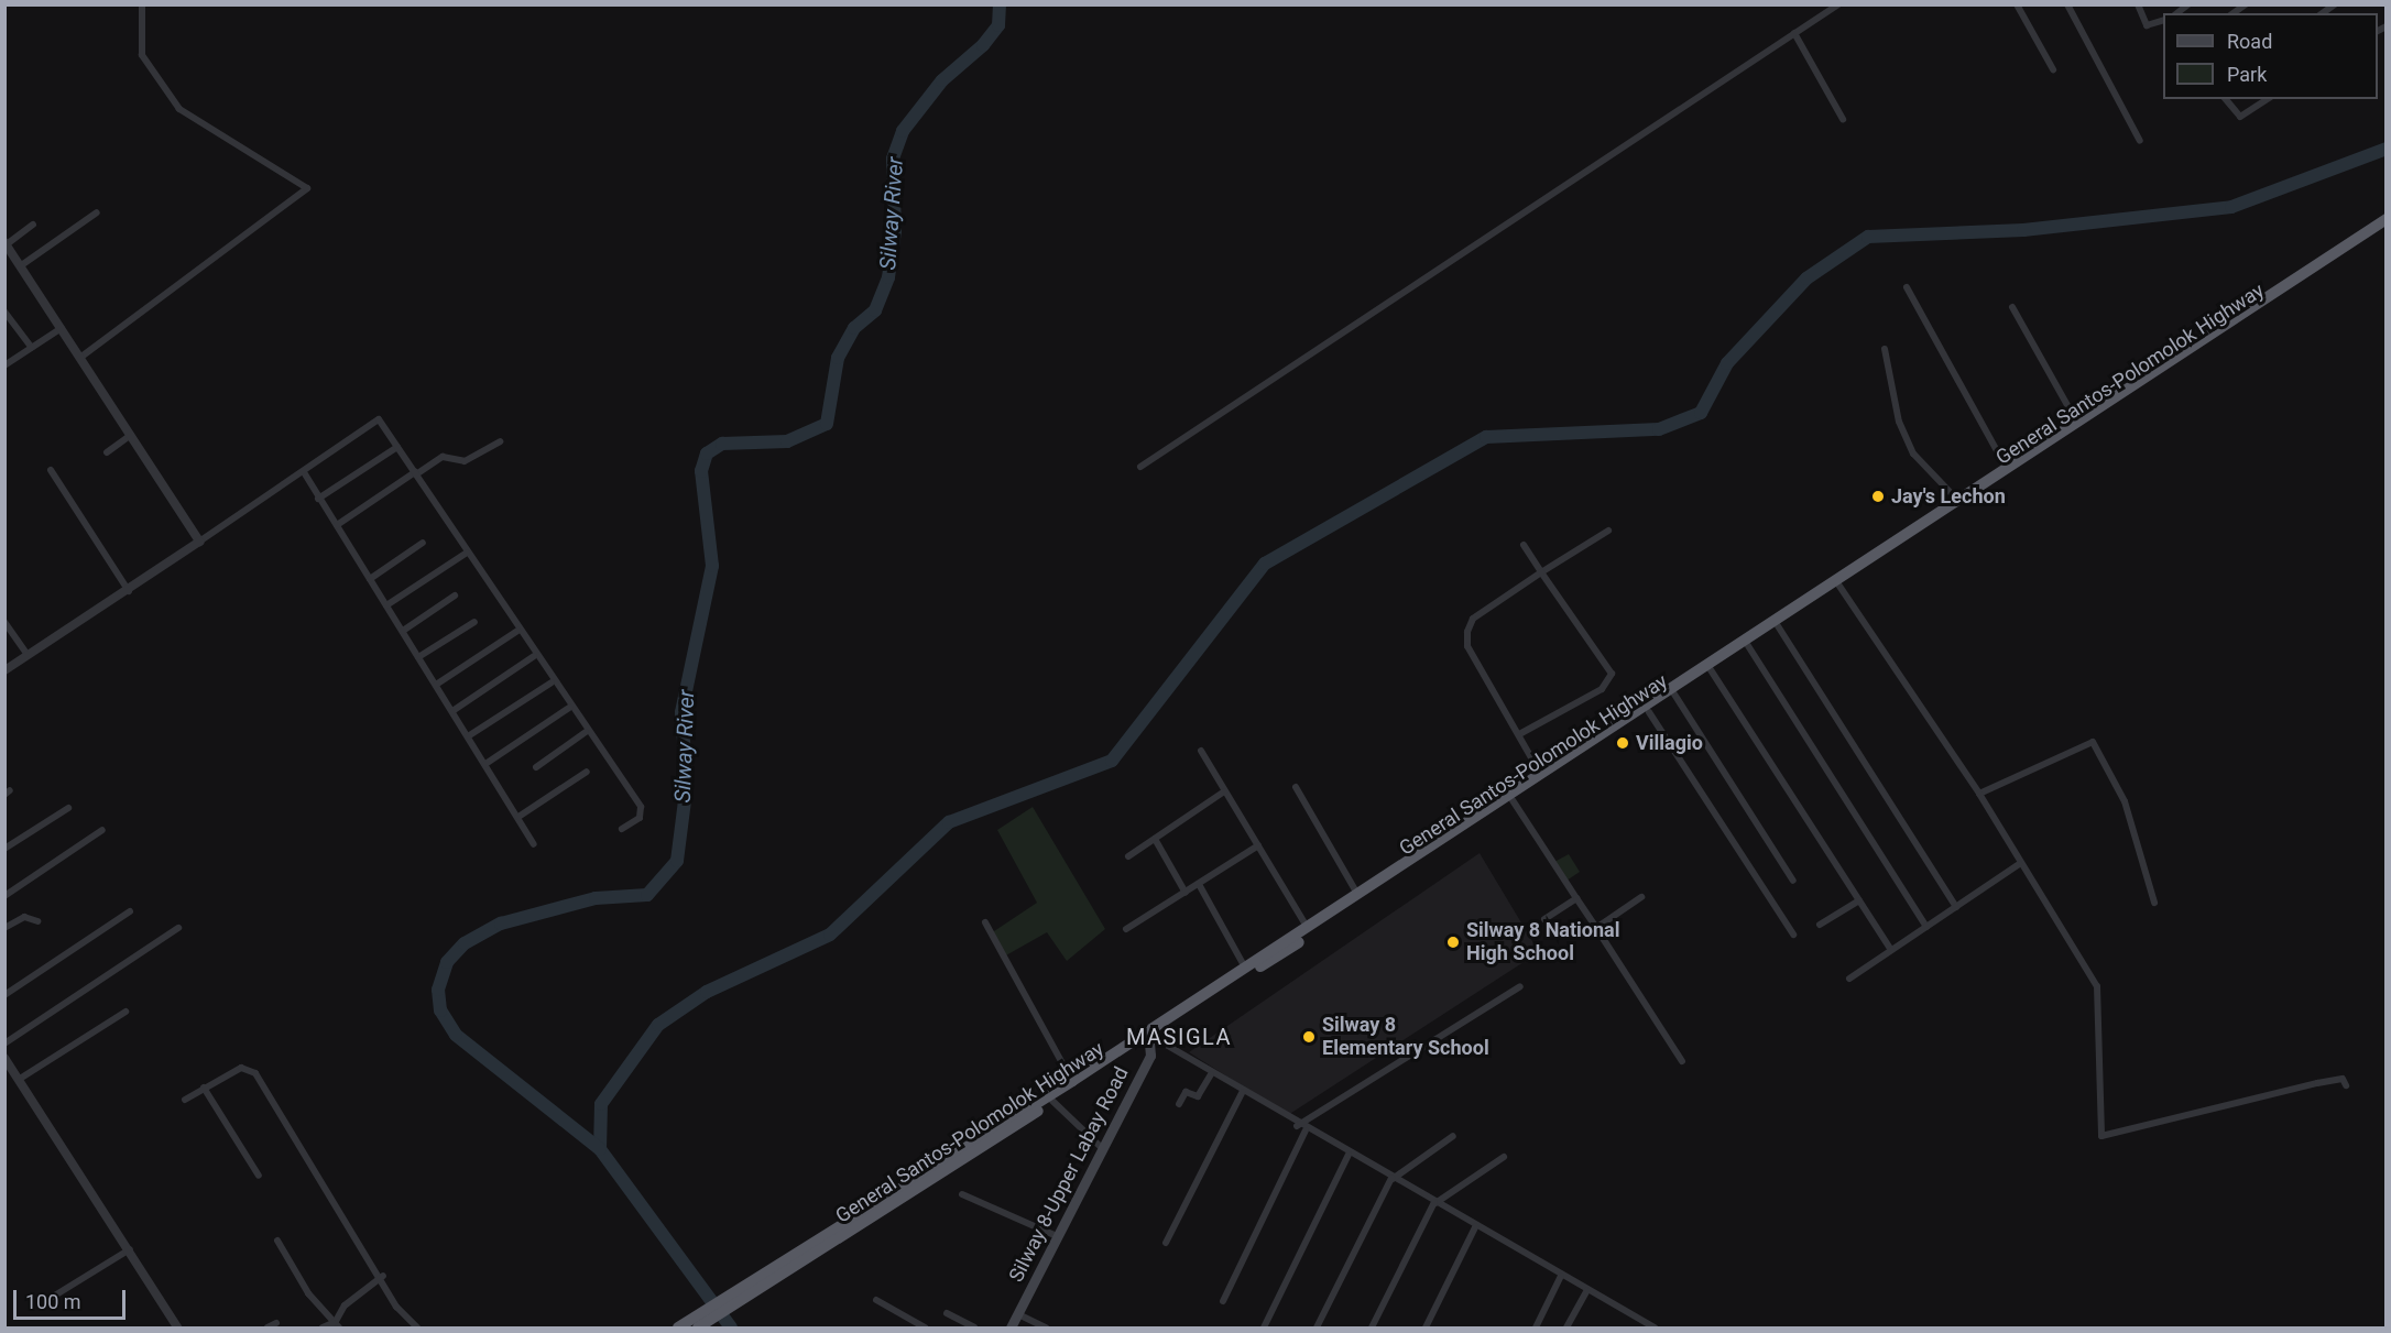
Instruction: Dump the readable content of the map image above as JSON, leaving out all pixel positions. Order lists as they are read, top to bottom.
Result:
{
  "streets": {
    "highway": ["General Santos-Polomolok Highway"],
    "main road": ["Silway 8-Upper Labay Road"]
  },
  "crossings": [
    ["General Santos-Polomolok Highway", "Silway 8-Upper Labay Road"]
  ],
  "districts": ["MASIGLA"],
  "water": ["Silway River"],
  "places": [
    "Jay's Lechon",
    "Villagio",
    "Silway 8 National High School",
    "Silway 8 Elementary School"
  ],
  "legend": ["Road", "Park"],
  "scale_bar": "100 m"
}
